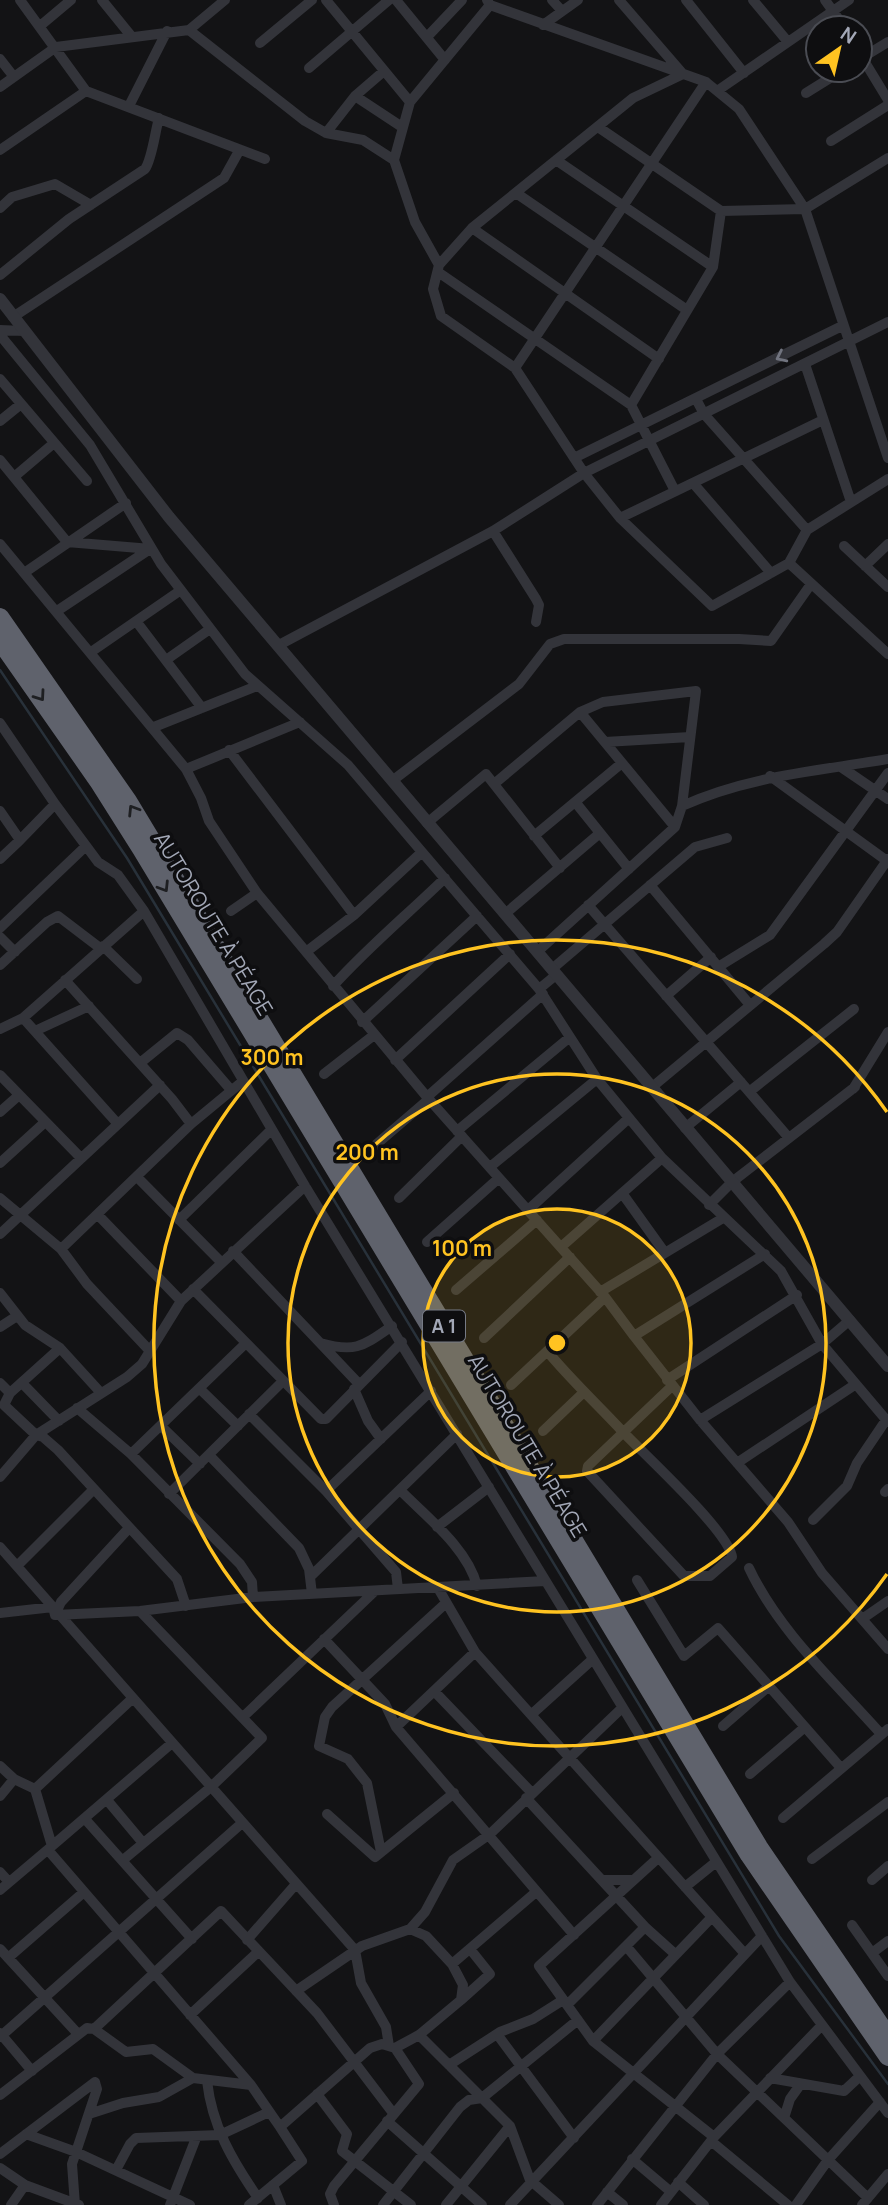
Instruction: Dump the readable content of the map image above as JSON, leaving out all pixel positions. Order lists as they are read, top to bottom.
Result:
{
  "streets": {
    "highway": ["AUTOROUTE À PÉAGE", "A 1"]
  },
  "north": "top right",
  "rings": ["300 m", "200 m", "100 m"]
}
